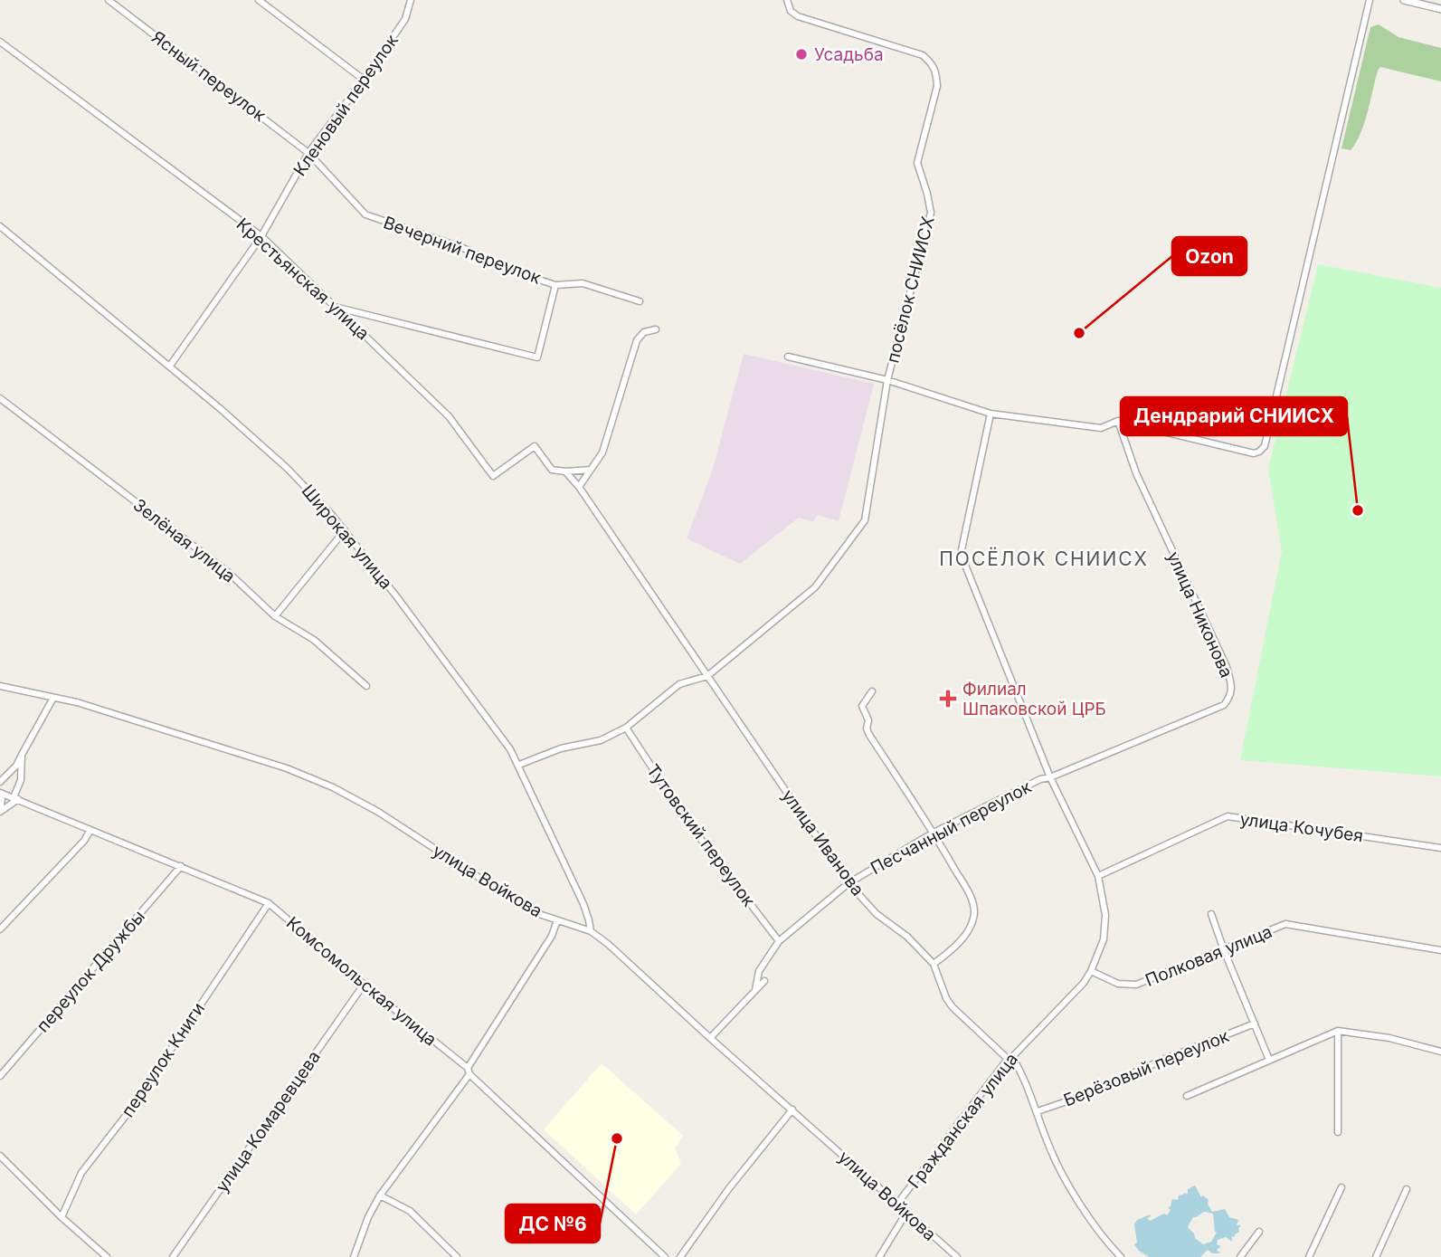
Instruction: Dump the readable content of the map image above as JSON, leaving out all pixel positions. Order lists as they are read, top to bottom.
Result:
{
  "streets": {
    "street": [
      "Ясный переулок",
      "Кленовый переулок",
      "Вечерний переулок",
      "Крестьянская улица",
      "посёлок СНИИСХ",
      "Широкая улица",
      "Зелёная улица",
      "улица Никонова",
      "Песчанный переулок",
      "улица Кочубея",
      "Тутовский переулок",
      "улица Иванова",
      "улица Войкова",
      "Полковая улица",
      "переулок Дружбы",
      "Комсомольская улица",
      "переулок Книги",
      "Берёзовый переулок",
      "Гражданская улица",
      "улица Комаревцева"
    ]
  },
  "crossings": [
    ["Ясный переулок", "Кленовый переулок"],
    ["Ясный переулок", "Вечерний переулок"],
    ["Кленовый переулок", "Вечерний переулок"],
    ["Кленовый переулок", "Крестьянская улица"],
    ["Кленовый переулок", "Широкая улица"],
    ["Крестьянская улица", "улица Иванова"],
    ["посёлок СНИИСХ", "улица Никонова"],
    ["посёлок СНИИСХ", "улица Иванова"],
    ["посёлок СНИИСХ", "Гражданская улица"],
    ["Широкая улица", "улица Войкова"],
    ["улица Никонова", "Песчанный переулок"],
    ["улица Никонова", "Гражданская улица"],
    ["Песчанный переулок", "Тутовский переулок"],
    ["Песчанный переулок", "улица Иванова"],
    ["Песчанный переулок", "Гражданская улица"],
    ["улица Кочубея", "Гражданская улица"],
    ["улица Иванова", "Гражданская улица"],
    ["улица Войкова", "Гражданская улица"],
    ["Полковая улица", "Гражданская улица"],
    ["переулок Дружбы", "Комсомольская улица"],
    ["Комсомольская улица", "переулок Книги"],
    ["Комсомольская улица", "улица Комаревцева"]
  ],
  "districts": ["ПОСЁЛОК СНИИСХ"],
  "places": {
    "other": [
      "Усадьба",
      "Ozon",
      "Дендрарий СНИИСХ",
      "ДС №6"
    ],
    "health": ["Филиал Шпаковской ЦРБ"]
  }
}
